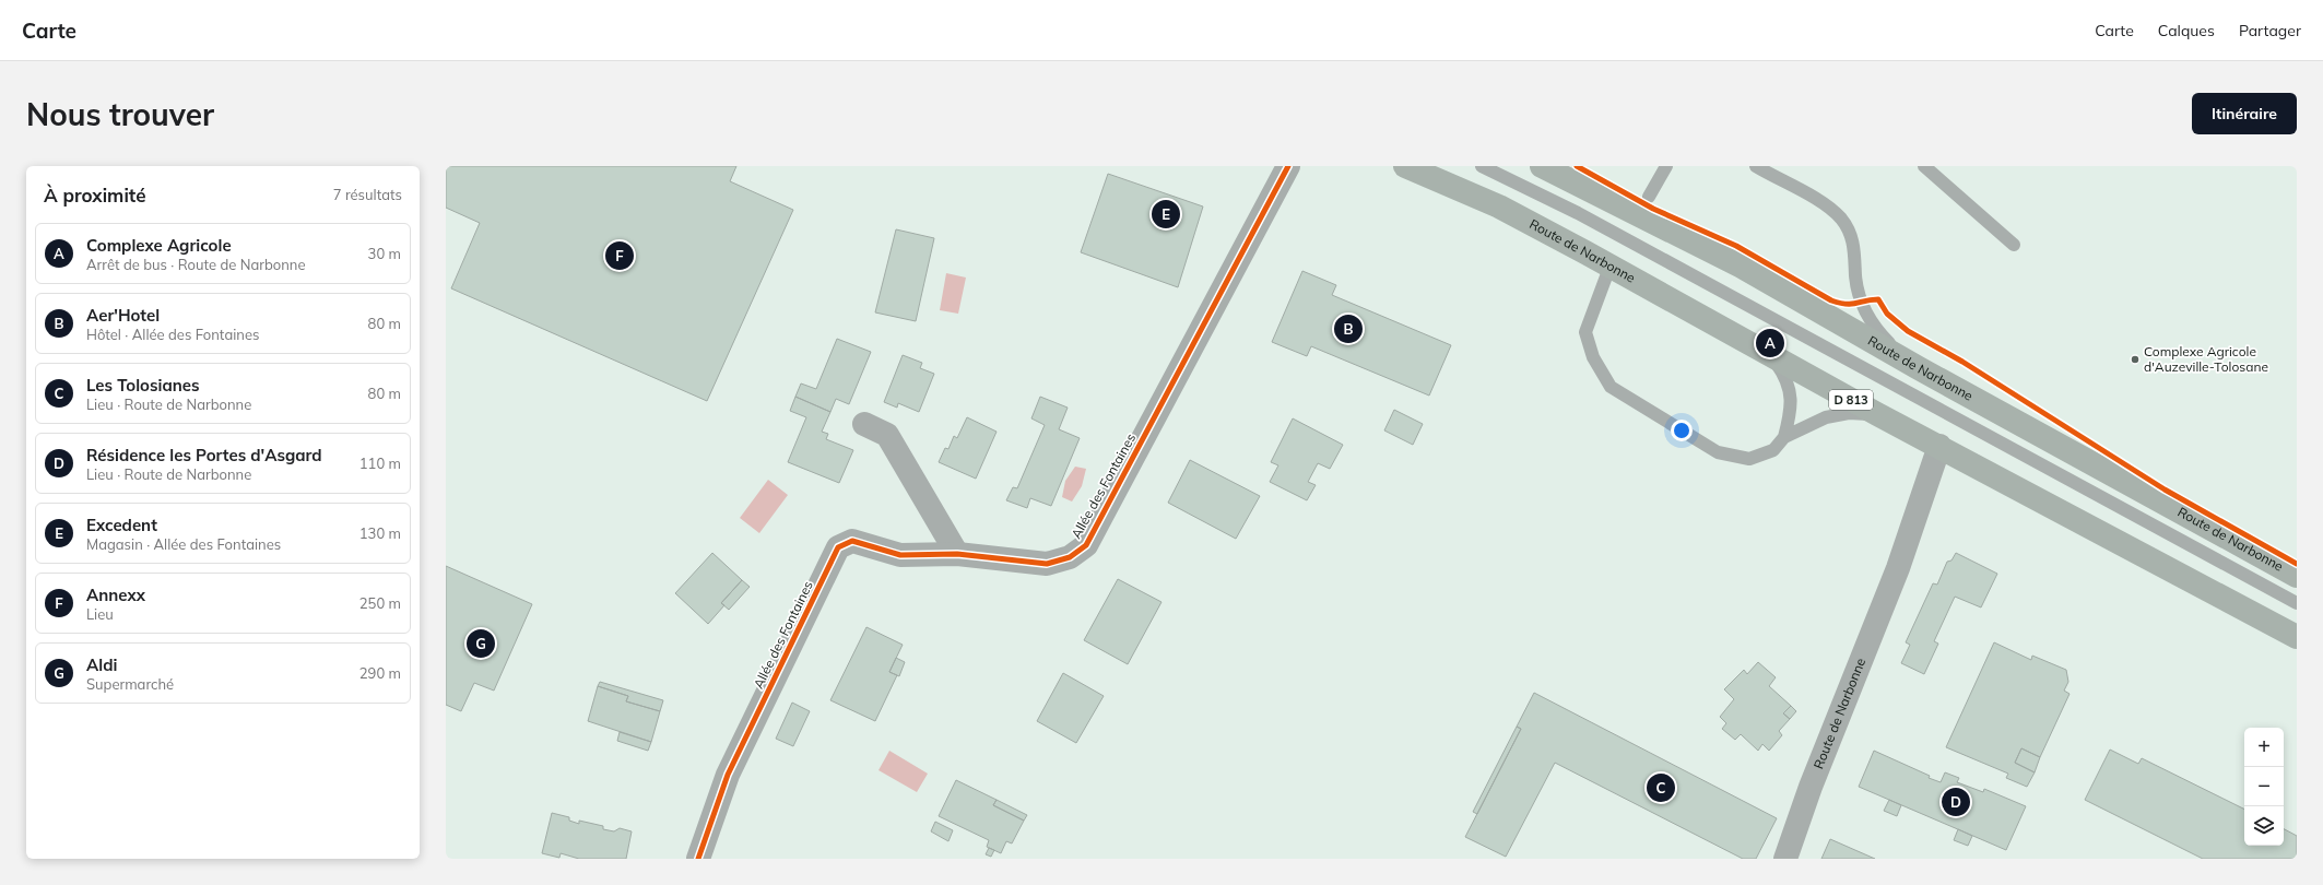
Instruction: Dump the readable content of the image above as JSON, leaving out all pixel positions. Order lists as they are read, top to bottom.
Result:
{
  "streets": {
    "main road": ["Route de Narbonne", "D 813"],
    "street": ["Allée des Fontaines"]
  },
  "places": ["Complexe Agricole d'Auzeville-Tolosane"],
  "page": {
    "header": "Carte",
    "nav": ["Carte", "Calques", "Partager"],
    "buttons": "Itinéraire",
    "title": "Nous trouver",
    "heading": ["À proximité", "7 résultats"],
    "pins": [
      "E",
      "F",
      "B",
      "A",
      "G",
      "C",
      "D"
    ],
    "list": [
      {
        "mark": "A",
        "name": "Complexe Agricole",
        "note": "Arrêt de bus · Route de Narbonne",
        "value": "30 m"
      },
      {
        "mark": "B",
        "name": "Aer'Hotel",
        "note": "Hôtel · Allée des Fontaines",
        "value": "80 m"
      },
      {
        "mark": "C",
        "name": "Les Tolosianes",
        "note": "Lieu · Route de Narbonne",
        "value": "80 m"
      },
      {
        "mark": "D",
        "name": "Résidence les Portes d'Asgard",
        "note": "Lieu · Route de Narbonne",
        "value": "110 m"
      },
      {
        "mark": "E",
        "name": "Excedent",
        "note": "Magasin · Allée des Fontaines",
        "value": "130 m"
      },
      {
        "mark": "F",
        "name": "Annexx",
        "note": "Lieu",
        "value": "250 m"
      },
      {
        "mark": "G",
        "name": "Aldi",
        "note": "Supermarché",
        "value": "290 m"
      }
    ],
    "map_buttons": ["+", "−"]
  }
}
